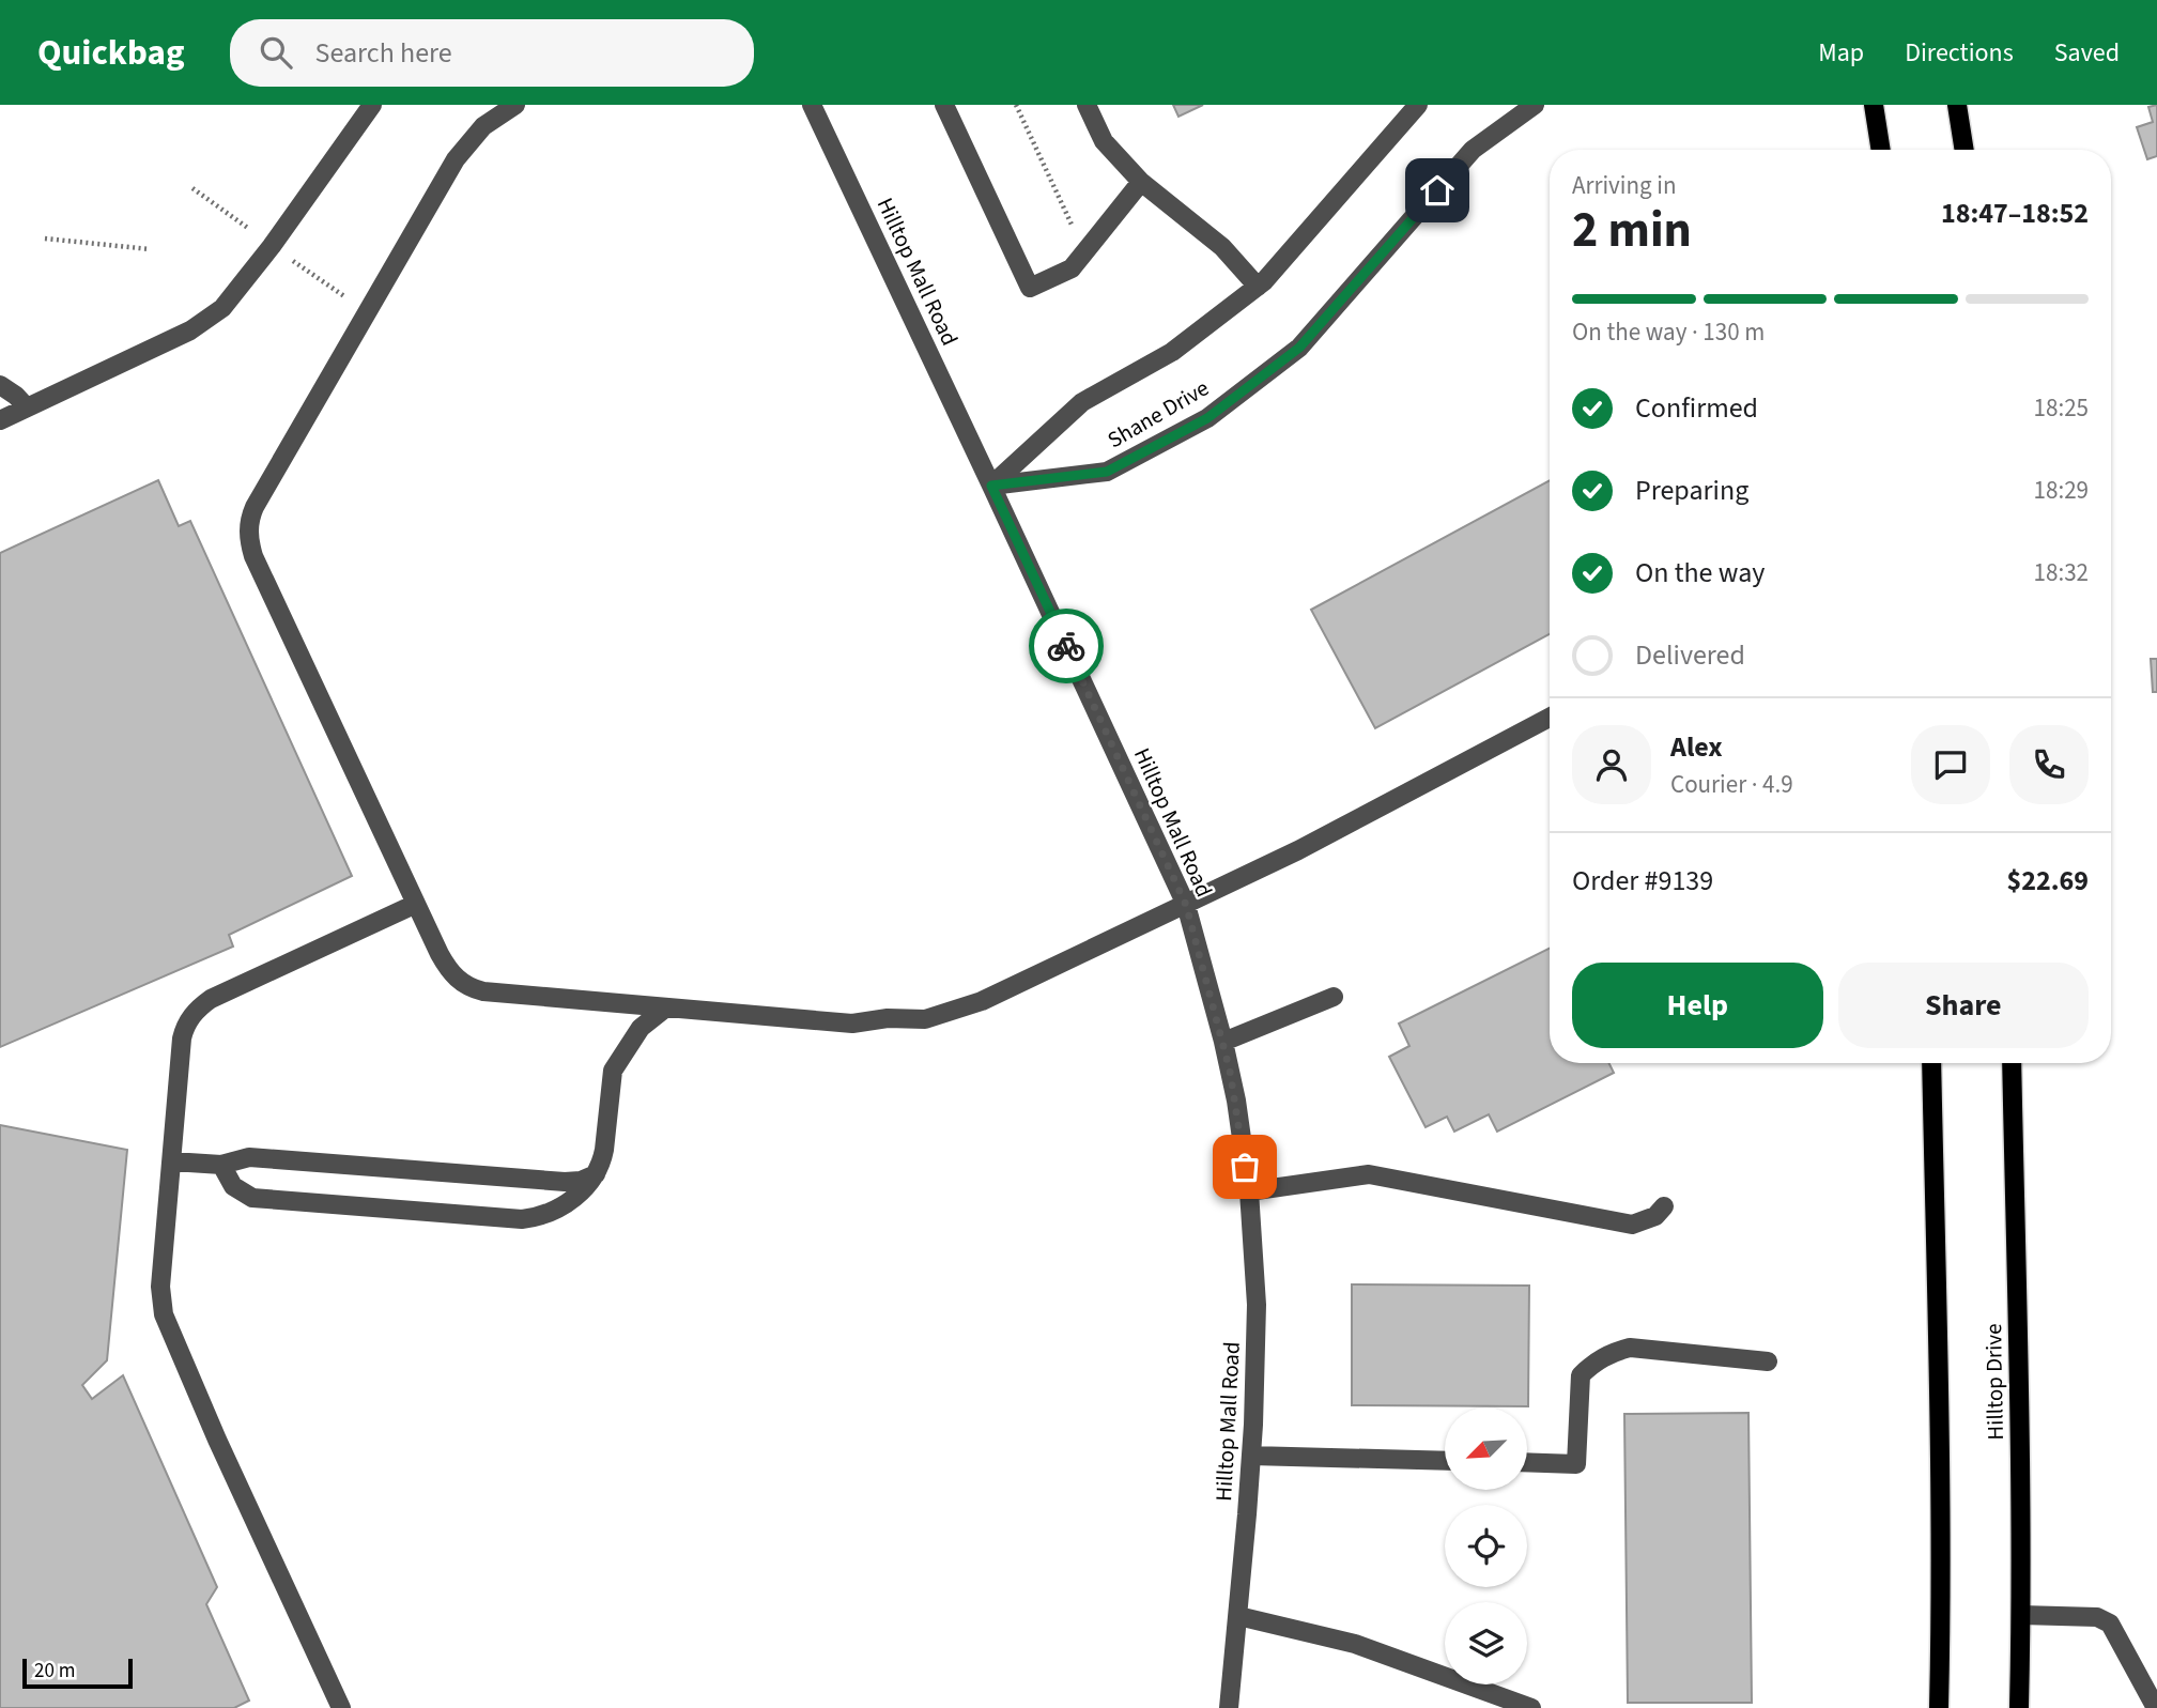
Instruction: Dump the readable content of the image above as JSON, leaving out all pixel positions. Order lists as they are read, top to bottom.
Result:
{
  "streets": {
    "main road": ["Hilltop Drive"],
    "street": ["Hilltop Mall Road", "Shane Drive"]
  },
  "crossings": [
    ["Hilltop Mall Road", "Shane Drive"]
  ],
  "scale_bar": "20 m",
  "north": "bottom left",
  "page": {
    "header": "Quickbag",
    "search": "Search here",
    "nav": ["Map", "Directions", "Saved"],
    "heading": ["2 min", "Arriving in", "18:47–18:52"],
    "panel": [
      "Alex",
      "Courier · 4.9",
      "Order #9139",
      "$22.69"
    ],
    "bar": "On the way · 130 m",
    "list": [
      ["Confirmed", "18:25"],
      ["Preparing", "18:29"],
      ["On the way", "18:32"],
      "Delivered"
    ],
    "buttons": ["Help", "Share"],
    "scale": "20 m"
  }
}
